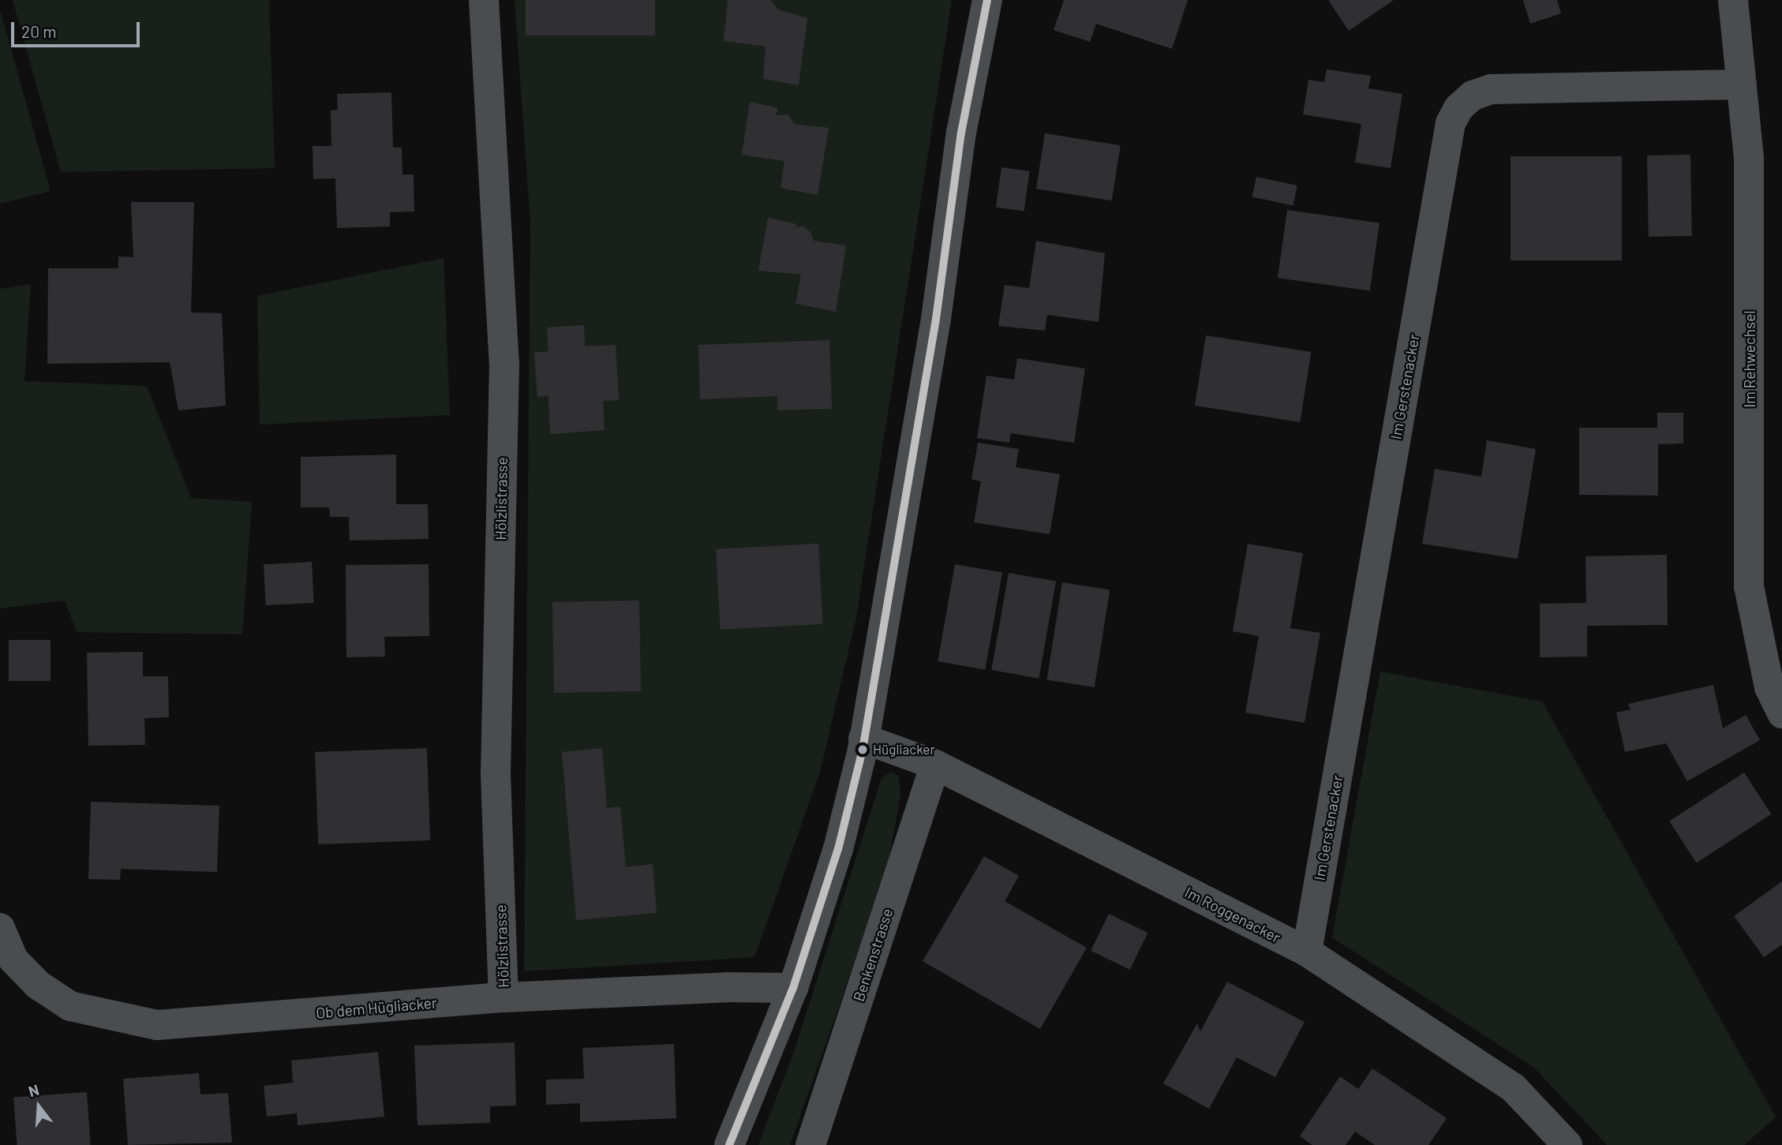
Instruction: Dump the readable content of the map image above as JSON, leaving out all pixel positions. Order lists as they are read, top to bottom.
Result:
{
  "streets": {
    "street": [
      "Im Rehwechsel",
      "Im Gerstenacker",
      "Hölzlistrasse",
      "Im Roggenacker",
      "Benkenstrasse",
      "Ob dem Hügliacker"
    ]
  },
  "crossings": [
    ["Im Rehwechsel", "Im Gerstenacker"],
    ["Im Gerstenacker", "Im Roggenacker"],
    ["Hölzlistrasse", "Ob dem Hügliacker"],
    ["Im Roggenacker", "Benkenstrasse"]
  ],
  "places": ["Hügliacker"],
  "scale_bar": "20 m",
  "north": "top"
}
